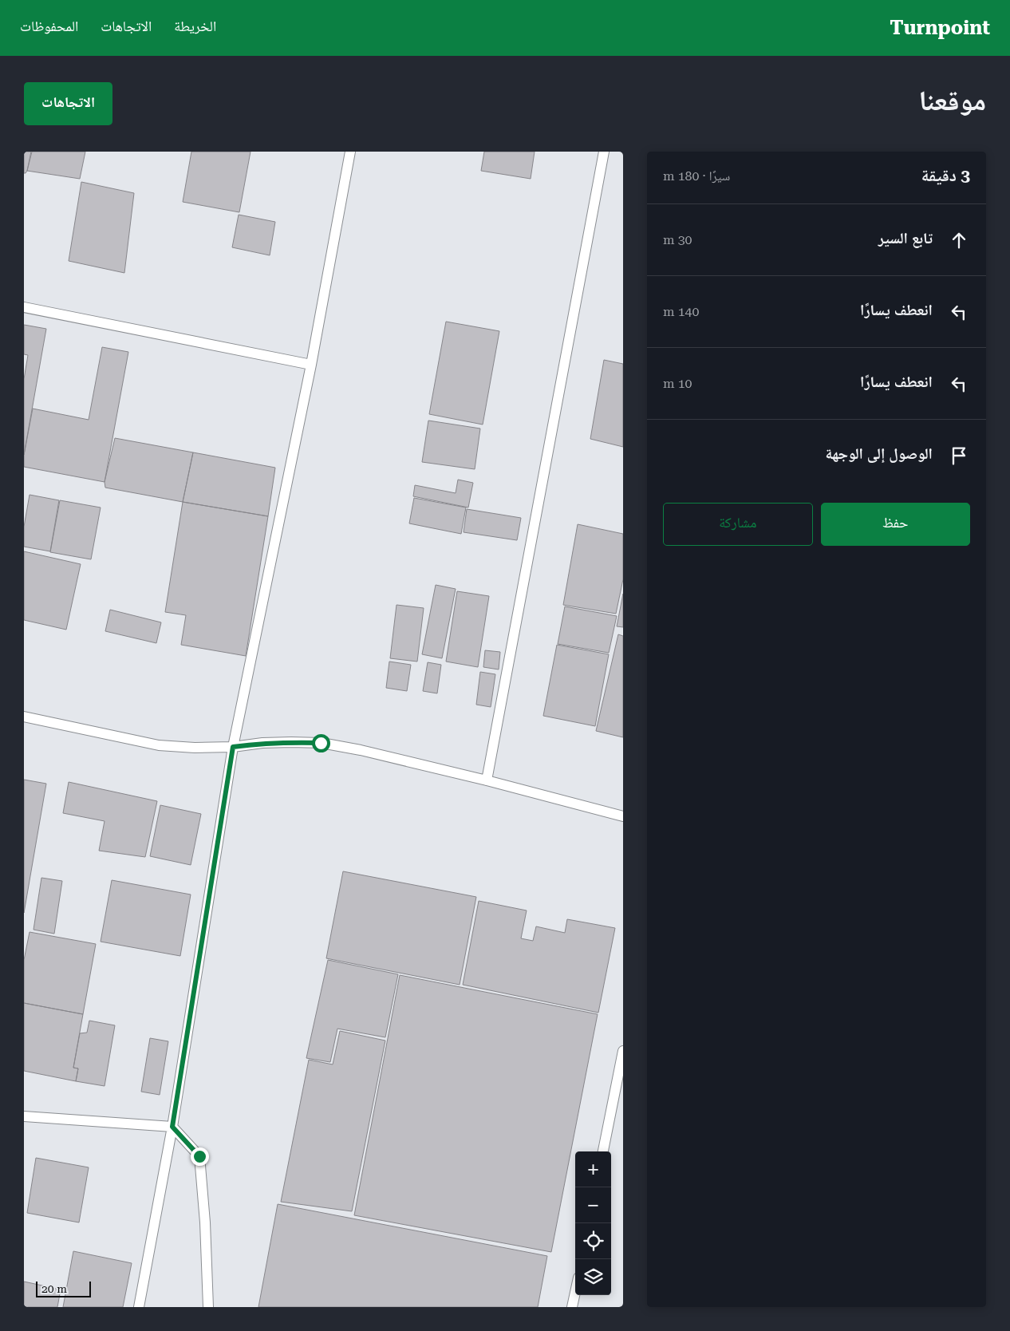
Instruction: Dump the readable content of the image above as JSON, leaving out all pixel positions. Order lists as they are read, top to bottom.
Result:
{
  "scale_bar": "20 m",
  "page": {
    "header": "Turnpoint",
    "nav": ["الخريطة", "الاتجاهات", "المحفوظات"],
    "title": "موقعنا",
    "buttons": [
      "الاتجاهات",
      ["حفظ", "مشاركة"]
    ],
    "heading": ["3 دقيقة", "سيرًا · 180 m"],
    "list": [
      ["تابع السير", "30 m"],
      ["انعطف يسارًا", "140 m"],
      ["انعطف يسارًا", "10 m"],
      "الوصول إلى الوجهة"
    ],
    "map_buttons": ["+", "−"],
    "scale": "20 m"
  }
}
